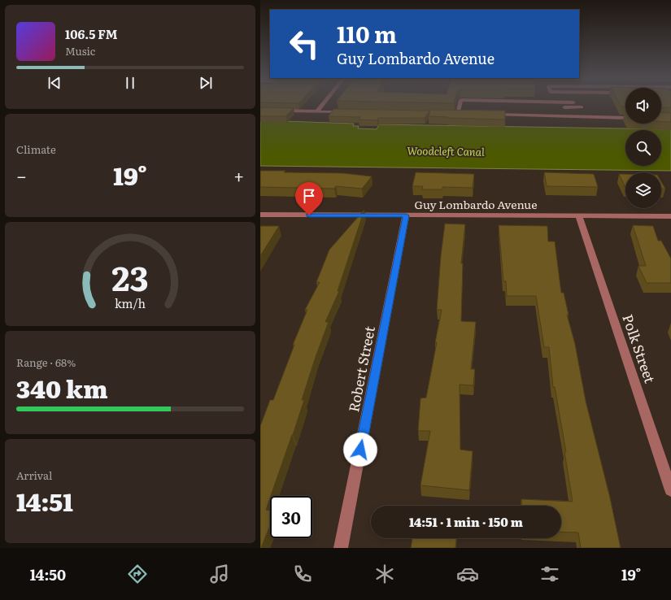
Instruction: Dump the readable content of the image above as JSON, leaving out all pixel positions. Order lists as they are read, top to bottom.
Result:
{
  "streets": {
    "street": ["Guy Lombardo Avenue", "Polk Street", "Robert Street"]
  },
  "crossings": [
    ["Guy Lombardo Avenue", "Polk Street"],
    ["Guy Lombardo Avenue", "Robert Street"]
  ],
  "water": ["Woodcleft Canal"],
  "page": {
    "turn": ["110 m", "Guy Lombardo Avenue"],
    "song": ["106.5 FM", "Music"],
    "tile": [
      "Climate",
      ["Range · 68%", "340 km"],
      ["Arrival", "14:51"]
    ],
    "heat": ["−", "19°", "+"],
    "limit": "30",
    "trip": "14:51 · 1 min · 150 m",
    "tabs": ["14:50", "19°"],
    "gauge": ["23", "km/h"]
  }
}
